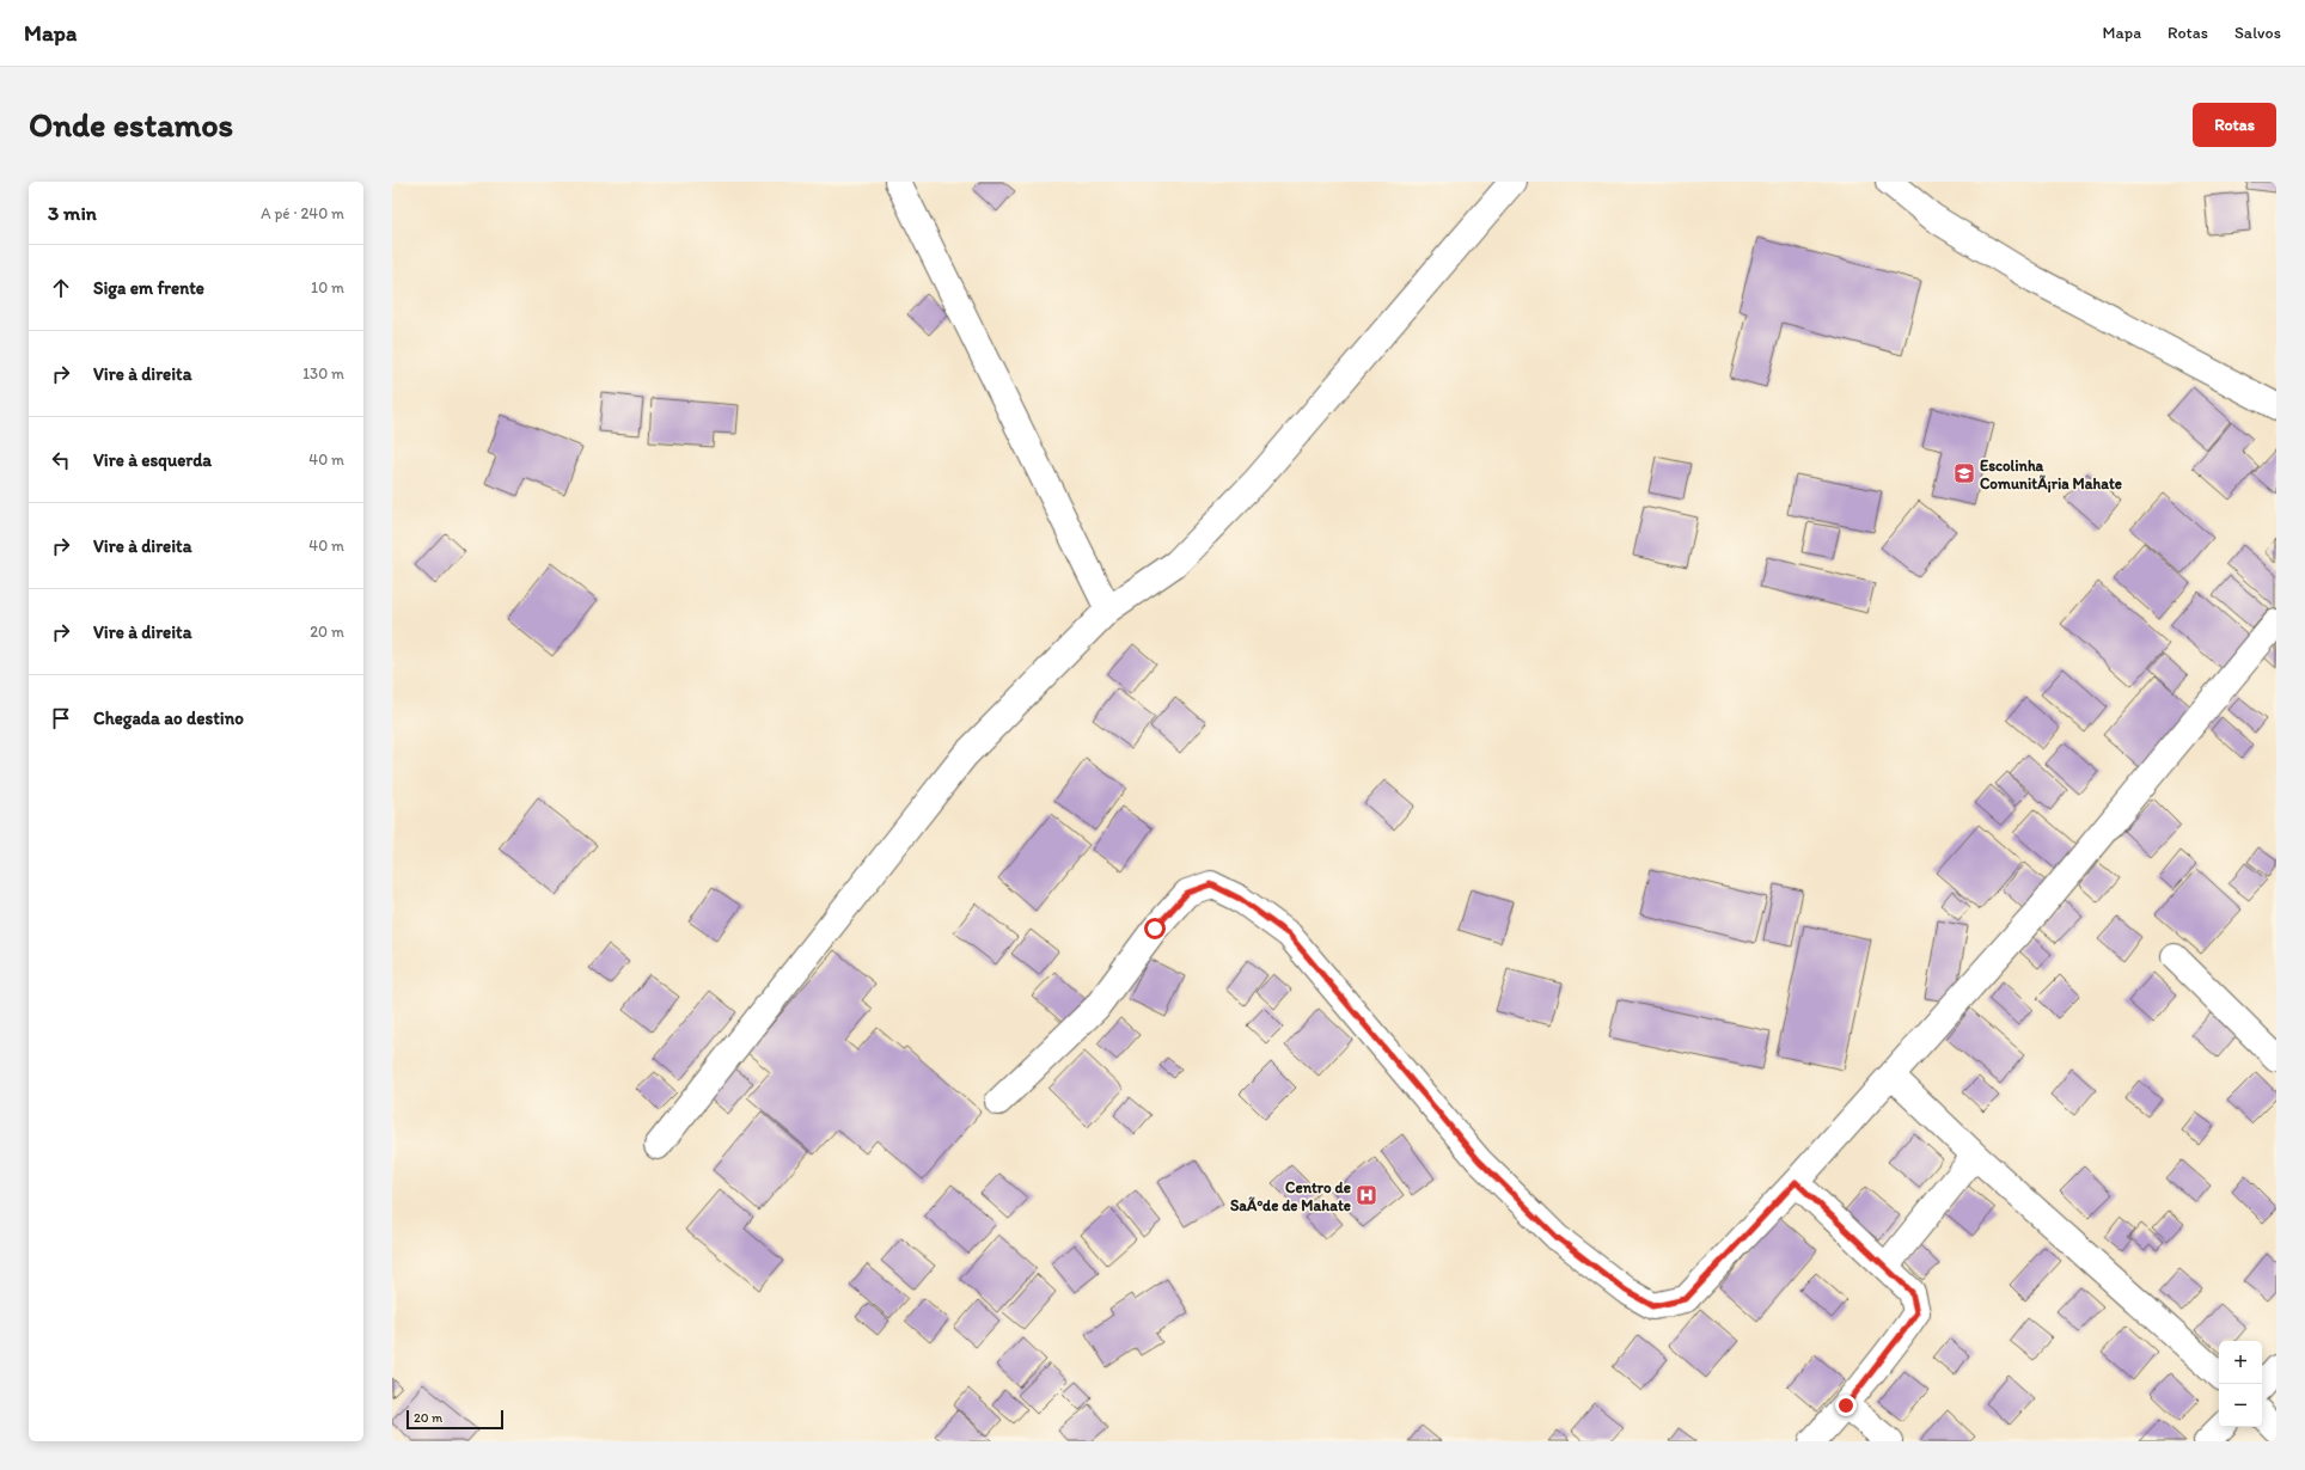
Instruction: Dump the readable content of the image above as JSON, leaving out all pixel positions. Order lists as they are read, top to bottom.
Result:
{
  "places": {
    "school or university": ["Escolinha ComunitÃ¡ria Mahate"],
    "hospital": ["Centro de SaÃºde de Mahate"]
  },
  "scale_bar": "20 m",
  "page": {
    "header": "Mapa",
    "nav": ["Mapa", "Rotas", "Salvos"],
    "buttons": "Rotas",
    "title": "Onde estamos",
    "heading": ["3 min", "A pé · 240 m"],
    "list": [
      ["Siga em frente", "10 m"],
      ["Vire à direita", "130 m"],
      ["Vire à esquerda", "40 m"],
      ["Vire à direita", "40 m"],
      ["Vire à direita", "20 m"],
      "Chegada ao destino"
    ],
    "map_buttons": ["+", "−"],
    "scale": "20 m"
  }
}
